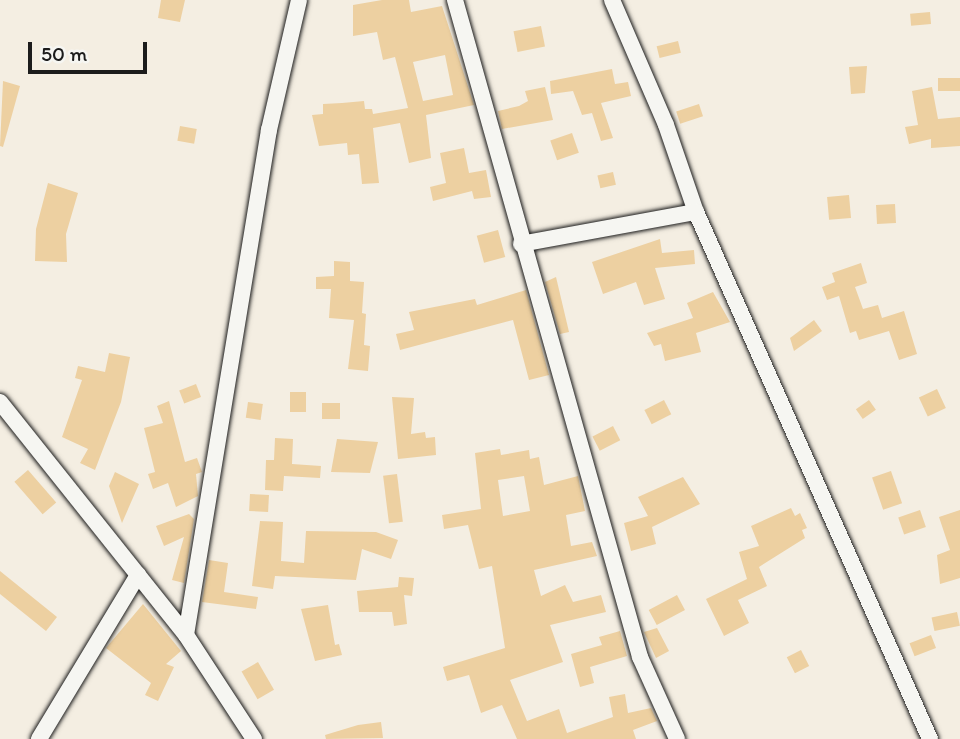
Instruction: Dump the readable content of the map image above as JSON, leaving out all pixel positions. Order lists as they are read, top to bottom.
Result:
{
  "scale_bar": "50 m"
}
